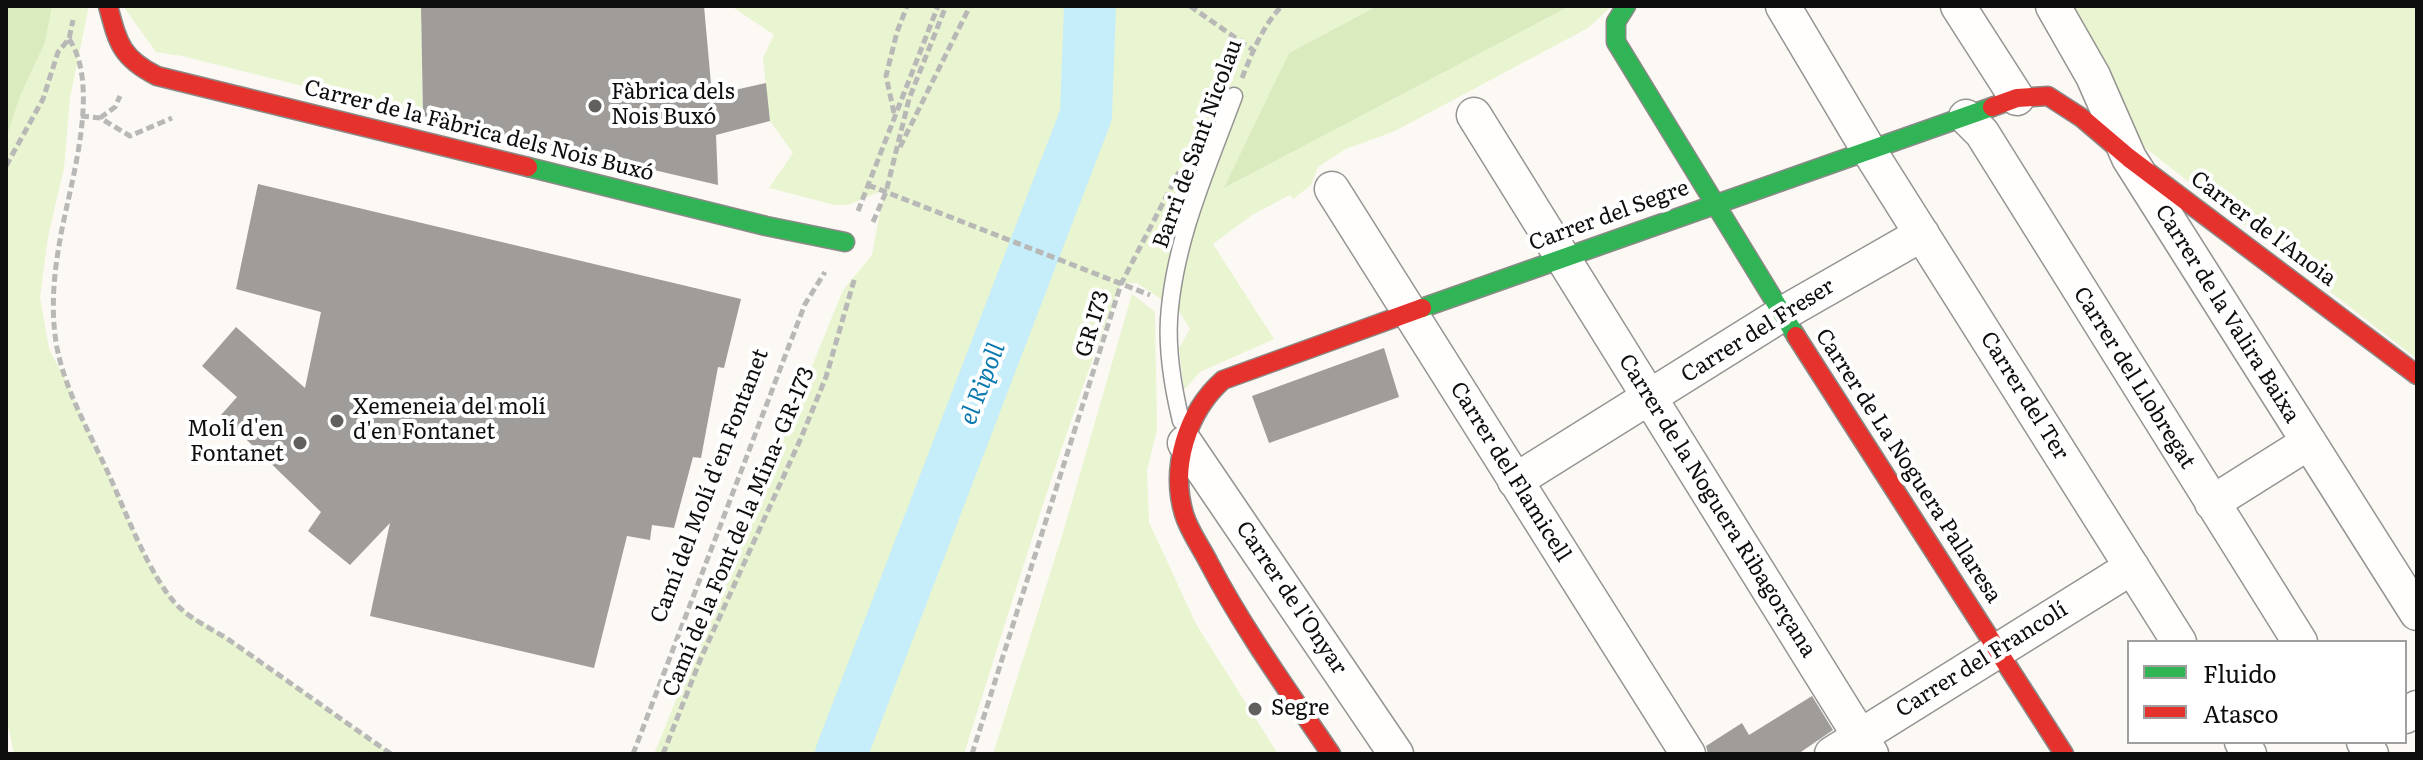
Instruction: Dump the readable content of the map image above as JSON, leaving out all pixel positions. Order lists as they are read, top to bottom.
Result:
{
  "streets": {
    "street": [
      "Carrer de la Fàbrica dels Nois Buxó",
      "Carrer del Segre",
      "Carrer de l'Anoia",
      "Carrer de la Valira Baixa",
      "Carrer del Freser",
      "Carrer del Llobregat",
      "Carrer del Ter",
      "Carrer de La Noguera Pallaresa",
      "Carrer del Flamicell",
      "Carrer de la Noguera Ribagorçana",
      "Carrer de l'Onyar",
      "Carrer del Francolí"
    ],
    "lane": ["Barri de Sant Nicolau"],
    "path": ["GR 173", "Camí del Molí d'en Fontanet", "Camí de la Font de la Mina- GR-173"]
  },
  "crossings": [
    ["Carrer de la Fàbrica dels Nois Buxó", "Camí del Molí d'en Fontanet"],
    ["Barri de Sant Nicolau", "Carrer del Segre"],
    ["Barri de Sant Nicolau", "Carrer de l'Onyar"],
    ["Carrer del Segre", "Carrer de l'Anoia"],
    ["Carrer del Segre", "Carrer del Llobregat"],
    ["Carrer del Segre", "Carrer del Ter"],
    ["Carrer del Segre", "Carrer de La Noguera Pallaresa"],
    ["Carrer del Segre", "Carrer del Flamicell"],
    ["Carrer del Segre", "Carrer de la Noguera Ribagorçana"],
    ["Carrer del Segre", "Carrer de l'Onyar"],
    ["Carrer de l'Anoia", "Carrer de la Valira Baixa"],
    ["Carrer del Freser", "Carrer del Ter"],
    ["Carrer del Freser", "Carrer de La Noguera Pallaresa"],
    ["Carrer del Freser", "Carrer del Flamicell"],
    ["Carrer del Freser", "Carrer de la Noguera Ribagorçana"],
    ["Carrer del Ter", "Carrer del Francolí"],
    ["Carrer de La Noguera Pallaresa", "Carrer del Francolí"],
    ["Carrer de la Noguera Ribagorçana", "Carrer del Francolí"]
  ],
  "water": ["el Ripoll"],
  "places": [
    "Fàbrica dels Nois Buxó",
    "Xemeneia del molí d'en Fontanet",
    "Molí d'en Fontanet",
    "Segre"
  ],
  "legend": ["Fluido", "Atasco"]
}
